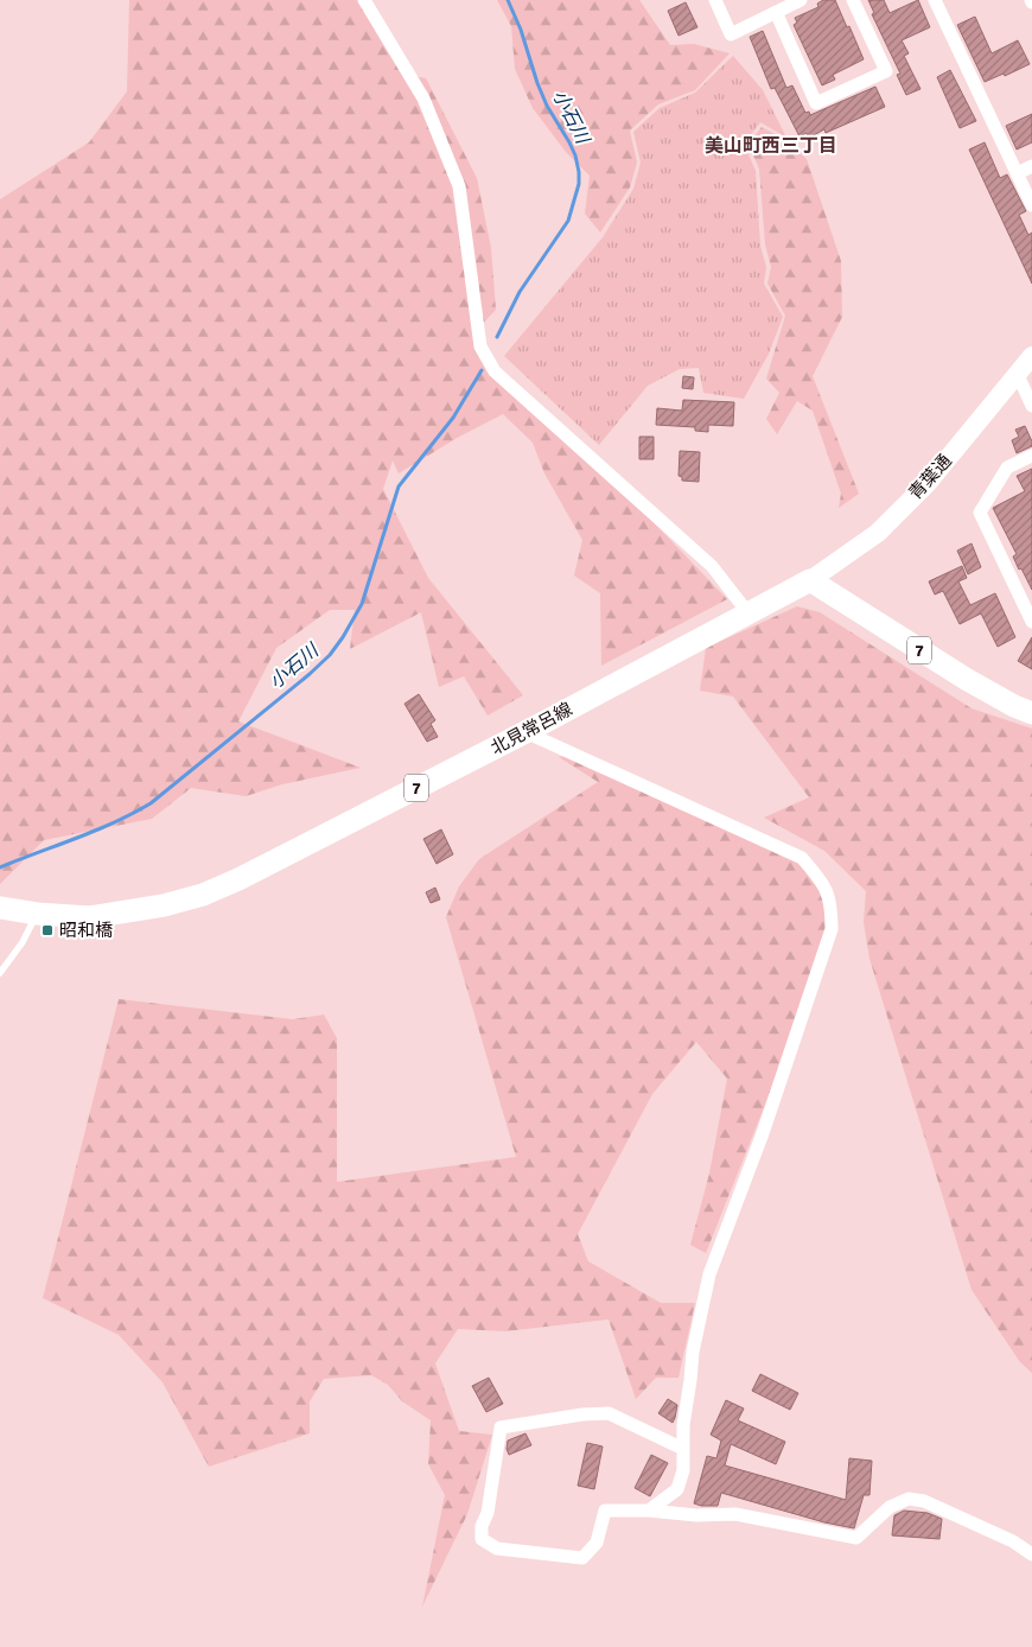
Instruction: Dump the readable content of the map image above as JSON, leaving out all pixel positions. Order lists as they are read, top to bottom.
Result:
{
  "streets": {
    "main road": ["7", "北見常呂線"],
    "street": ["青葉通"]
  },
  "crossings": [
    ["青葉通", "7"],
    ["青葉通", "北見常呂線"],
    ["7", "北見常呂線"]
  ],
  "districts": ["美山町西三丁目"],
  "water": ["小石川"],
  "places": {
    "transit": ["昭和橋"]
  }
}
